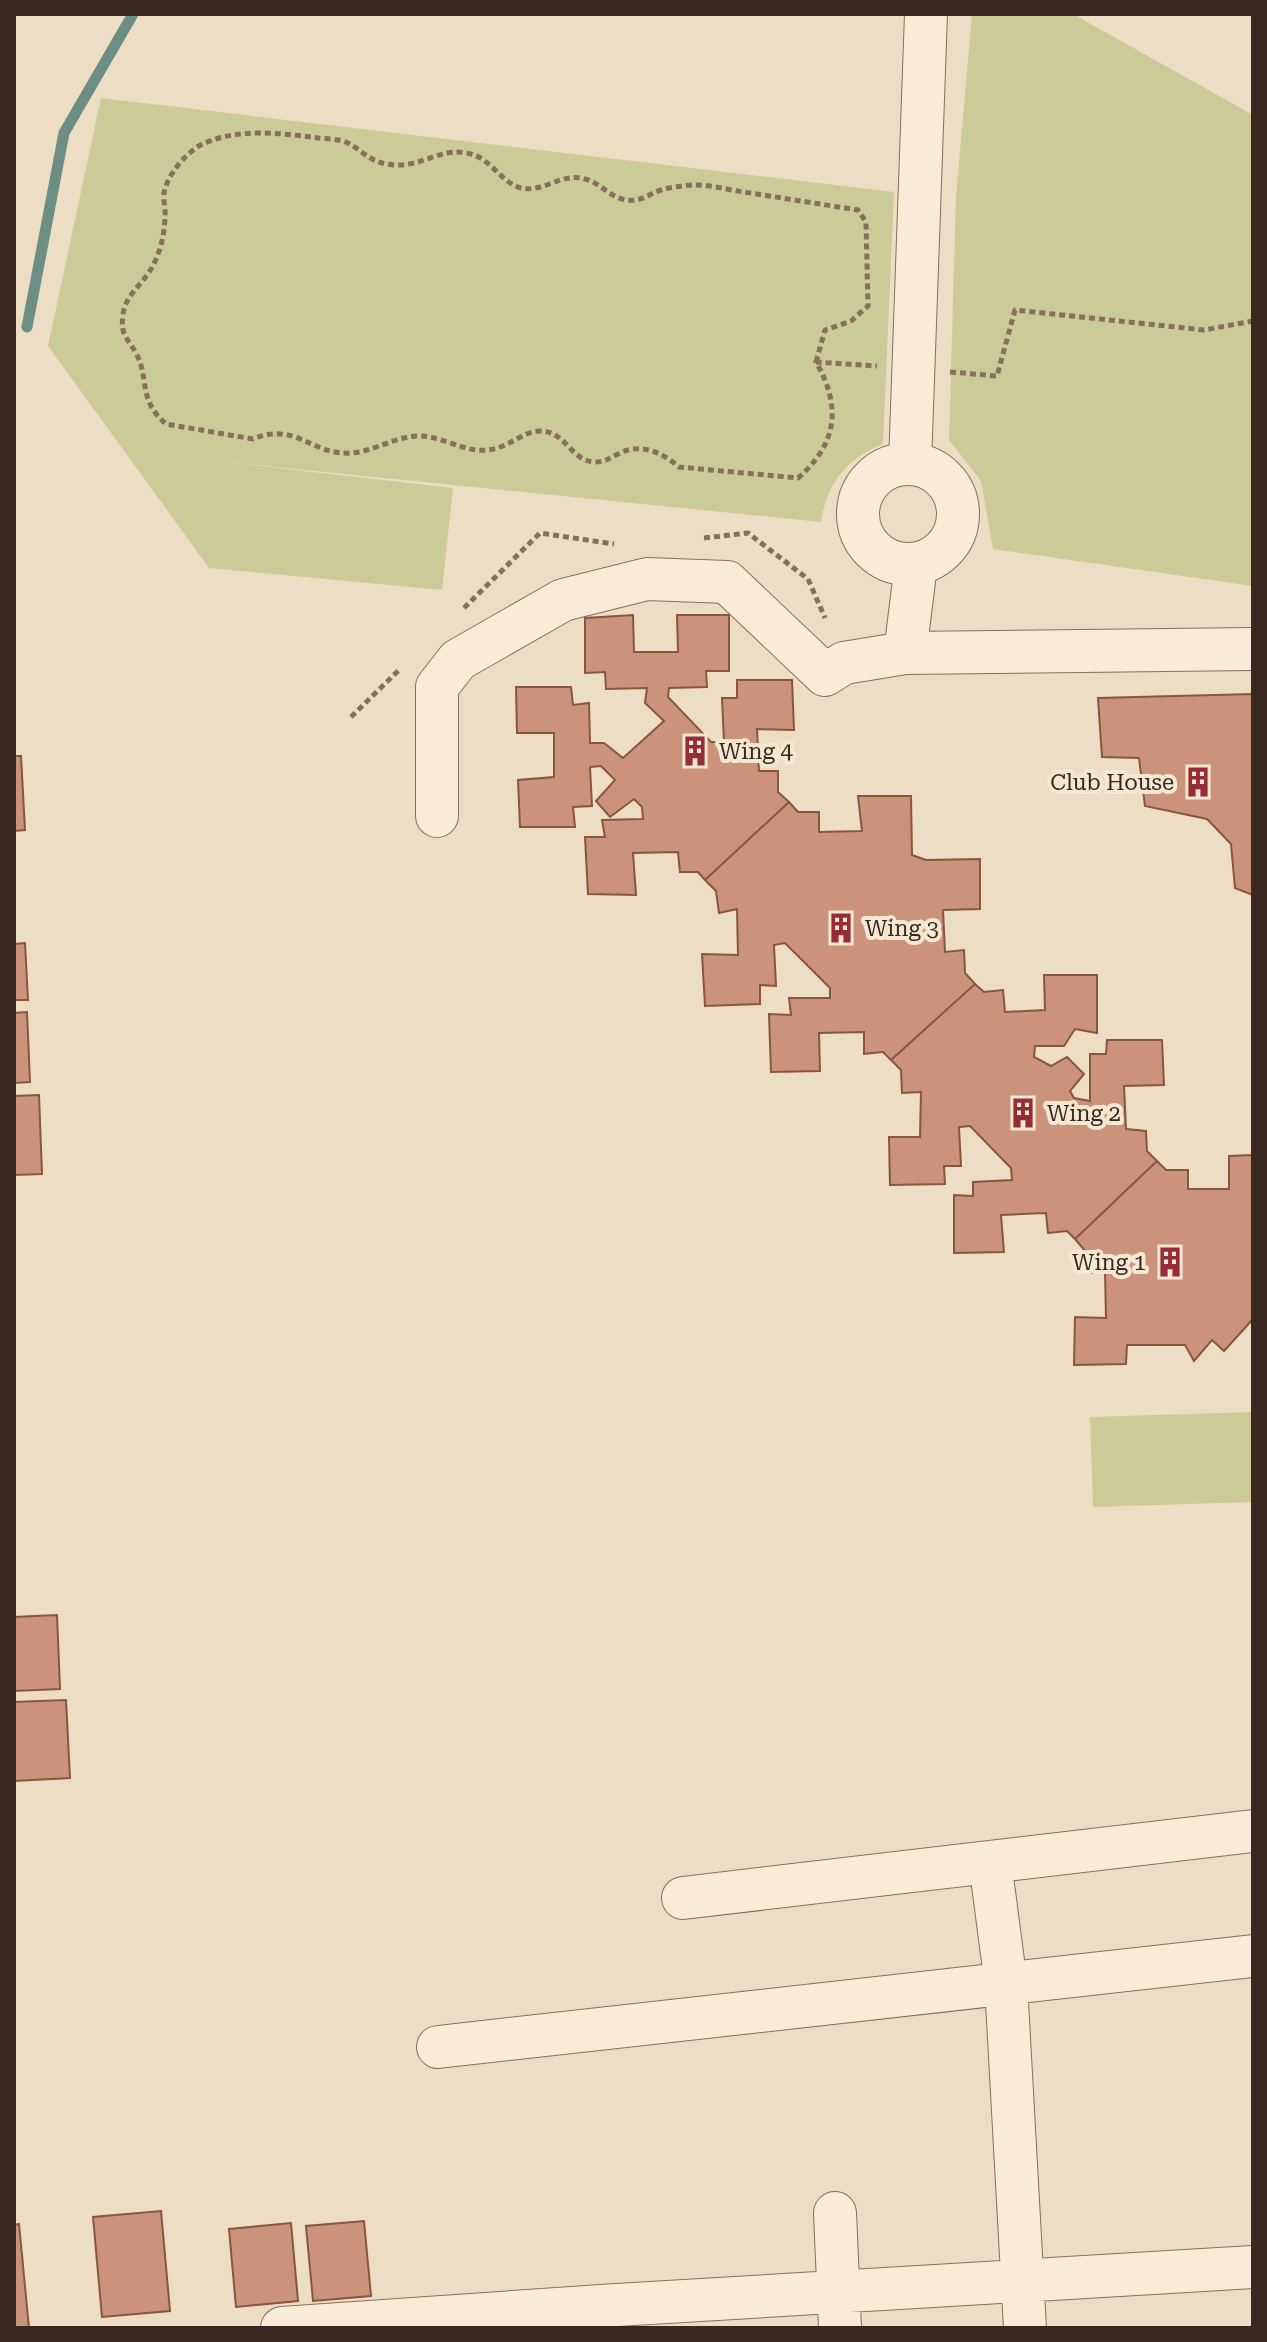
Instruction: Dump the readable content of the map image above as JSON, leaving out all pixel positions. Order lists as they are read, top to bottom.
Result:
{
  "places": {
    "building": [
      "Wing 4",
      "Club House",
      "Wing 3",
      "Wing 2",
      "Wing 1"
    ]
  }
}
